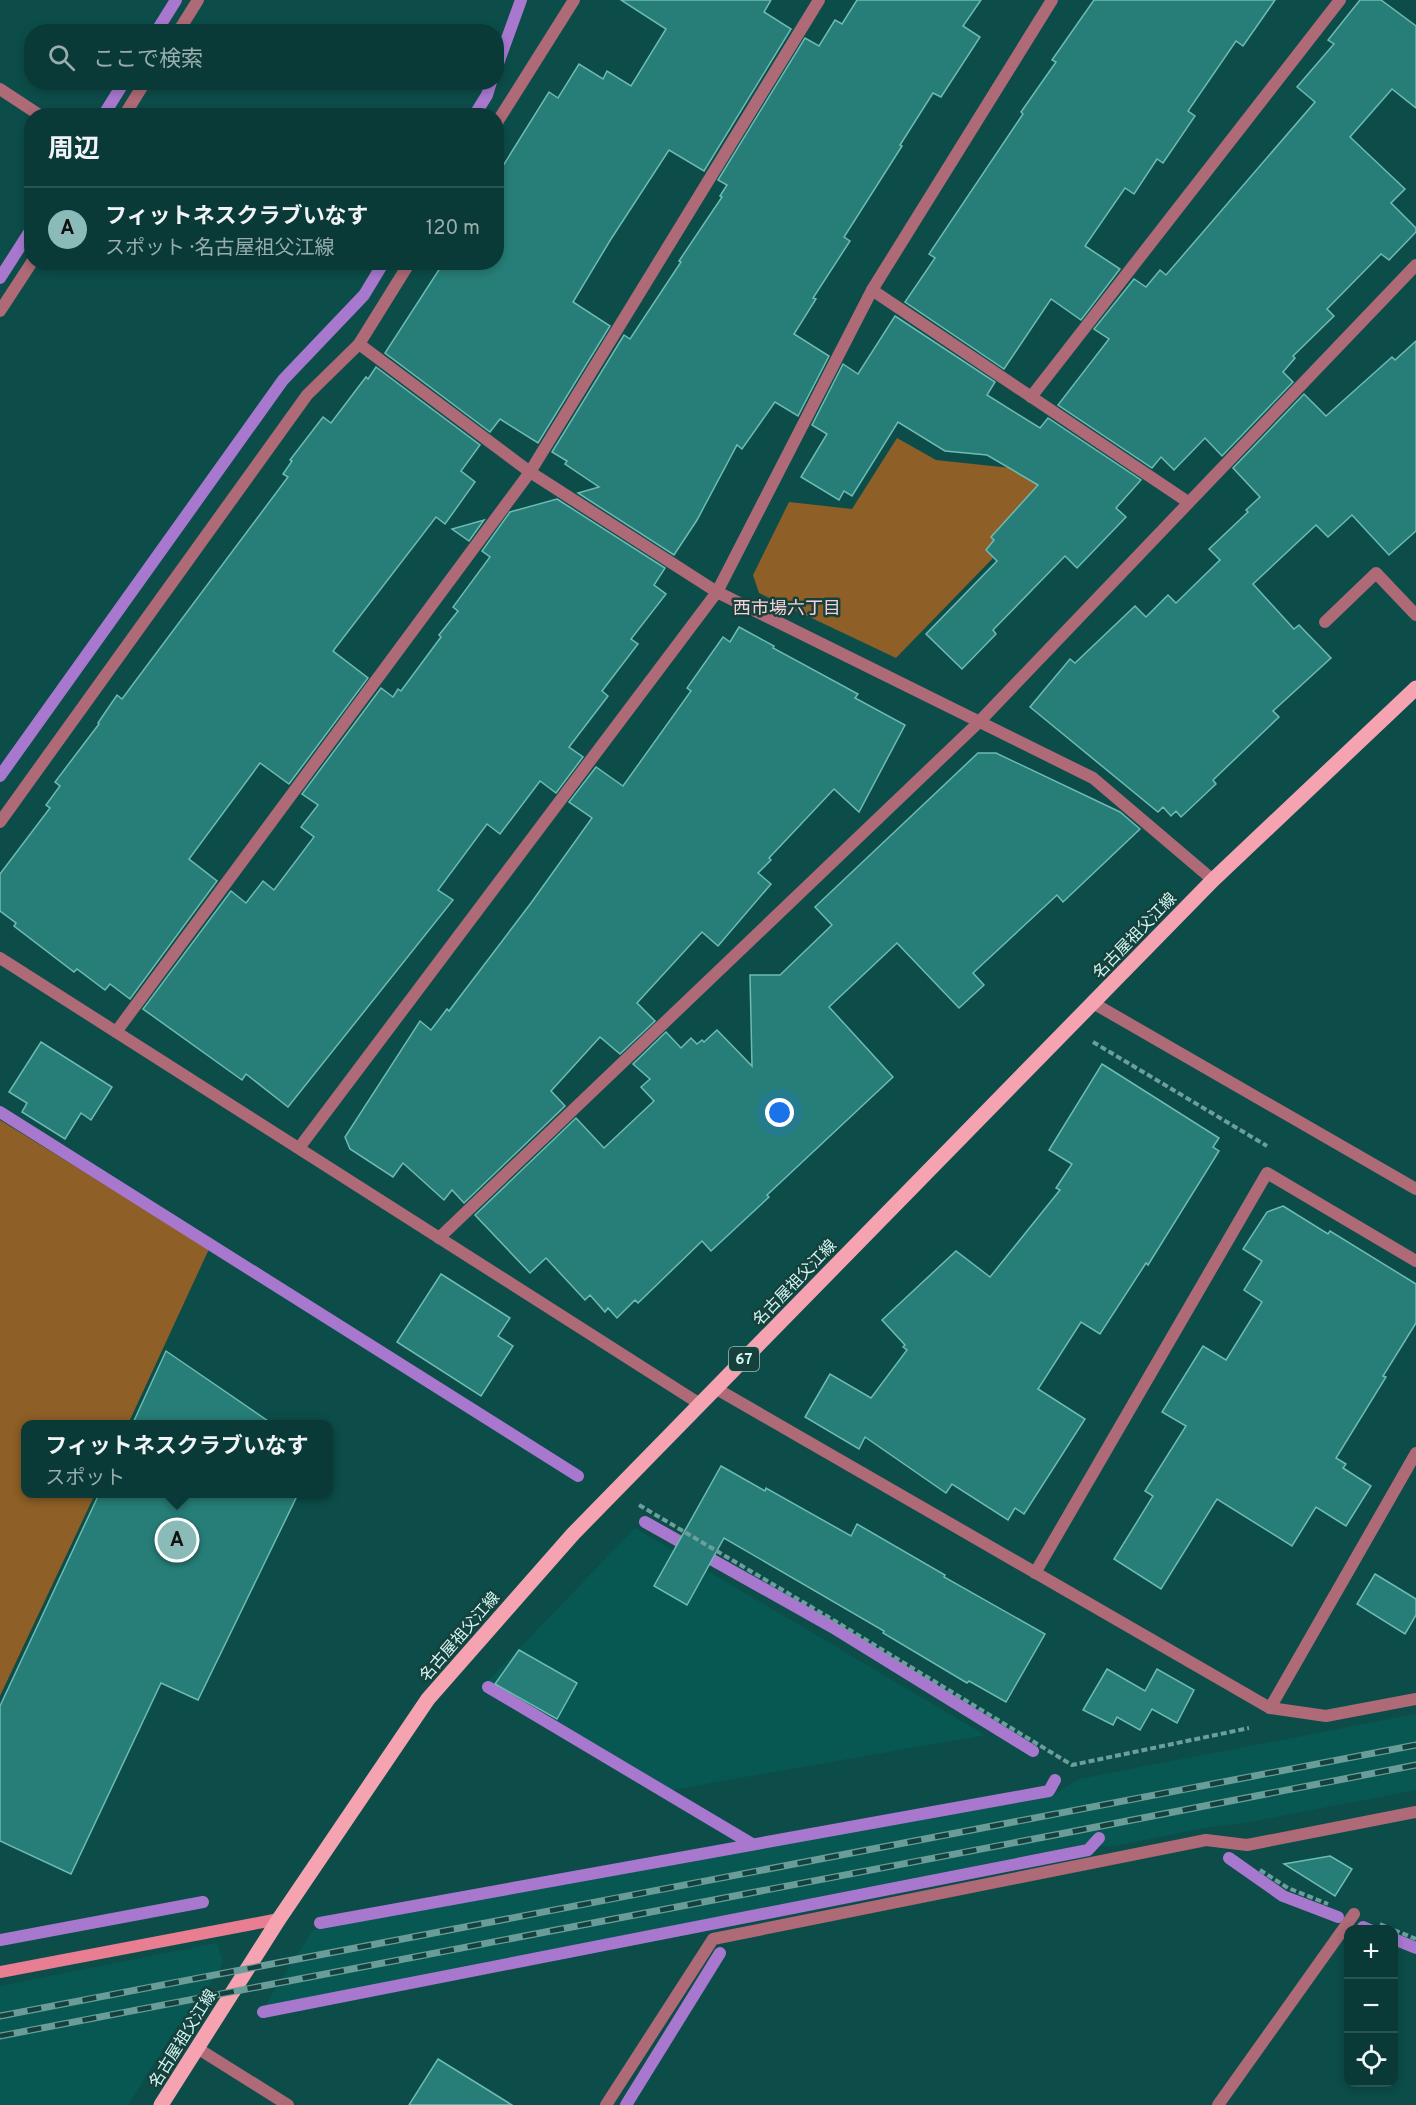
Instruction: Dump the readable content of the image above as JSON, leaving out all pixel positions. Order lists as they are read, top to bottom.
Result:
{
  "streets": {
    "main road": ["名古屋祖父江線", "67"]
  },
  "districts": ["西市場六丁目"],
  "page": {
    "search": "ここで検索",
    "heading": "周辺",
    "list": [
      {
        "mark": "A",
        "name": "フィットネスクラブいなす",
        "note": "スポット · 名古屋祖父江線",
        "value": "120 m"
      }
    ],
    "popup": ["フィットネスクラブいなす", "スポット"],
    "pins": "A",
    "map_buttons": ["+", "−"]
  }
}
